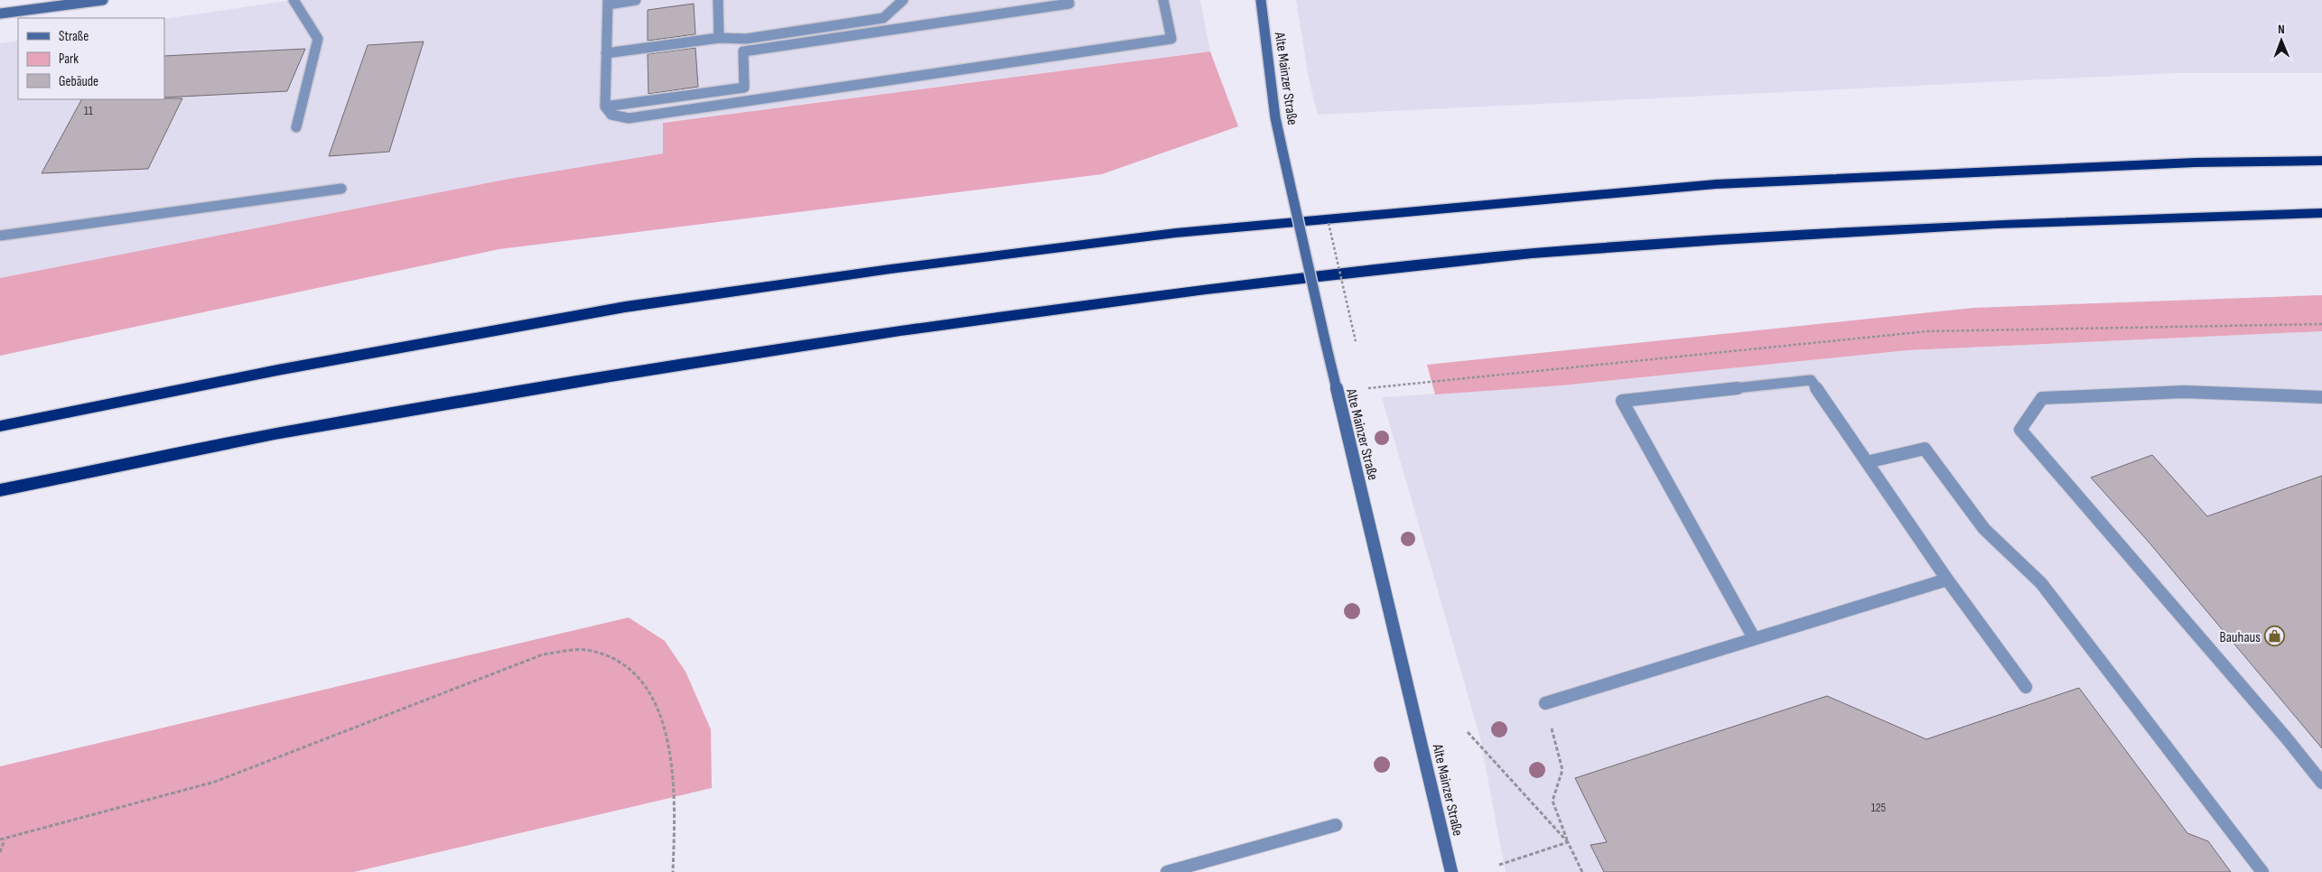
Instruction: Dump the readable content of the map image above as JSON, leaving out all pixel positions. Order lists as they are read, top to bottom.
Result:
{
  "streets": {
    "street": ["Alte Mainzer Straße"]
  },
  "places": {
    "shop": ["Bauhaus"]
  },
  "house_numbers": ["11", "125"],
  "legend": ["Straße", "Park", "Gebäude"],
  "north": "top"
}
